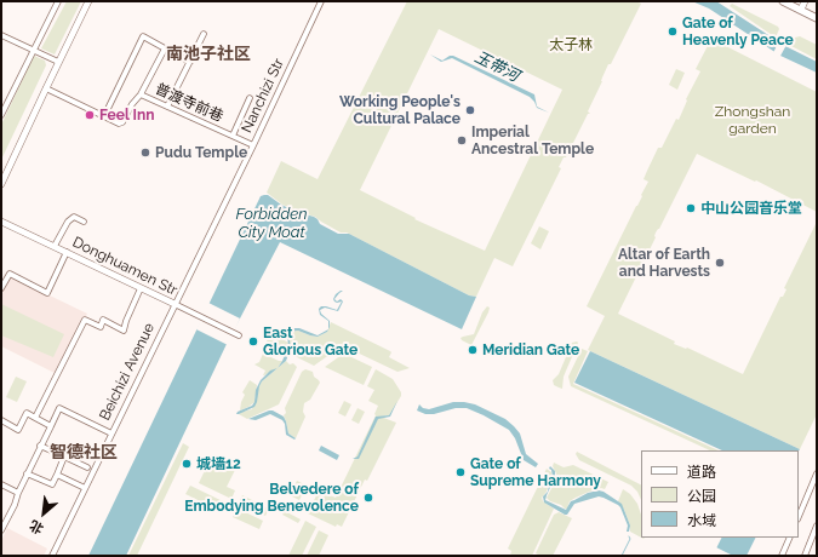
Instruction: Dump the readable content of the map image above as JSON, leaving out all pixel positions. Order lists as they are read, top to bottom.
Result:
{
  "streets": {
    "main road": ["Donghuamen Str"],
    "street": ["Nanchizi Str", "普渡寺前巷", "Beichizi Avenue"]
  },
  "crossings": [
    ["Nanchizi Str", "普渡寺前巷"],
    ["Nanchizi Str", "Donghuamen Str"],
    ["Nanchizi Str", "Beichizi Avenue"],
    ["Donghuamen Str", "Beichizi Avenue"]
  ],
  "districts": ["南池子社区", "智德社区"],
  "water": ["玉带河", "Forbidden City Moat"],
  "parks": ["太子林", "Zhongshan garden"],
  "places": [
    "Gate of Heavenly Peace",
    "Working People's Cultural Palace",
    "Feel Inn",
    "Imperial Ancestral Temple",
    "Pudu Temple",
    "中山公园音乐堂",
    "Altar of Earth and Harvests",
    "East Glorious Gate",
    "Meridian Gate",
    "城墙12",
    "Gate of Supreme Harmony",
    "Belvedere of Embodying Benevolence"
  ],
  "legend": ["道路", "公园", "水域"],
  "north": "bottom left"
}
